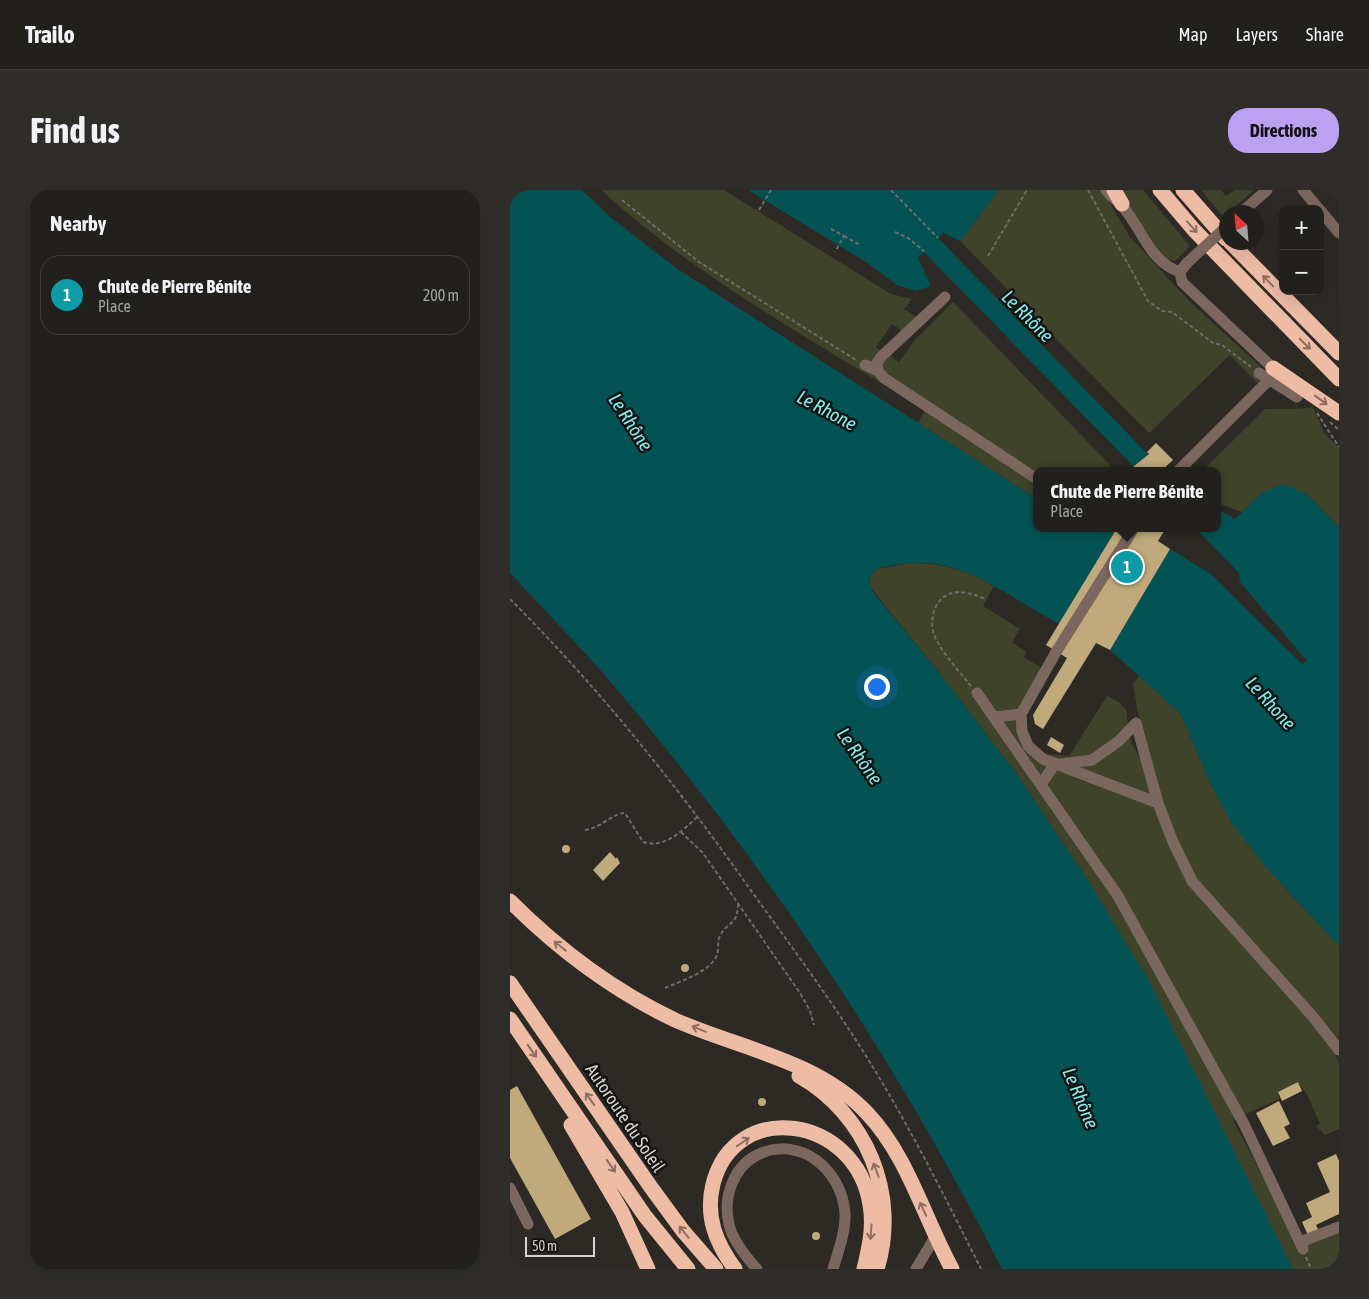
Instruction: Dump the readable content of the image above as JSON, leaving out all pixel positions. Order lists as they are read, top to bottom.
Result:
{
  "streets": {
    "highway": ["Autoroute du Soleil"]
  },
  "water": ["Le Rhône", "Le Rhone"],
  "scale_bar": "50 m",
  "north": "top left",
  "page": {
    "header": "Trailo",
    "nav": ["Map", "Layers", "Share"],
    "buttons": "Directions",
    "title": "Find us",
    "heading": "Nearby",
    "map_buttons": ["+", "−"],
    "list": [
      {
        "mark": "1",
        "name": "Chute de Pierre Bénite",
        "note": "Place",
        "value": "200 m"
      }
    ],
    "popup": ["Chute de Pierre Bénite", "Place"],
    "pins": "1",
    "scale": "50 m"
  }
}
